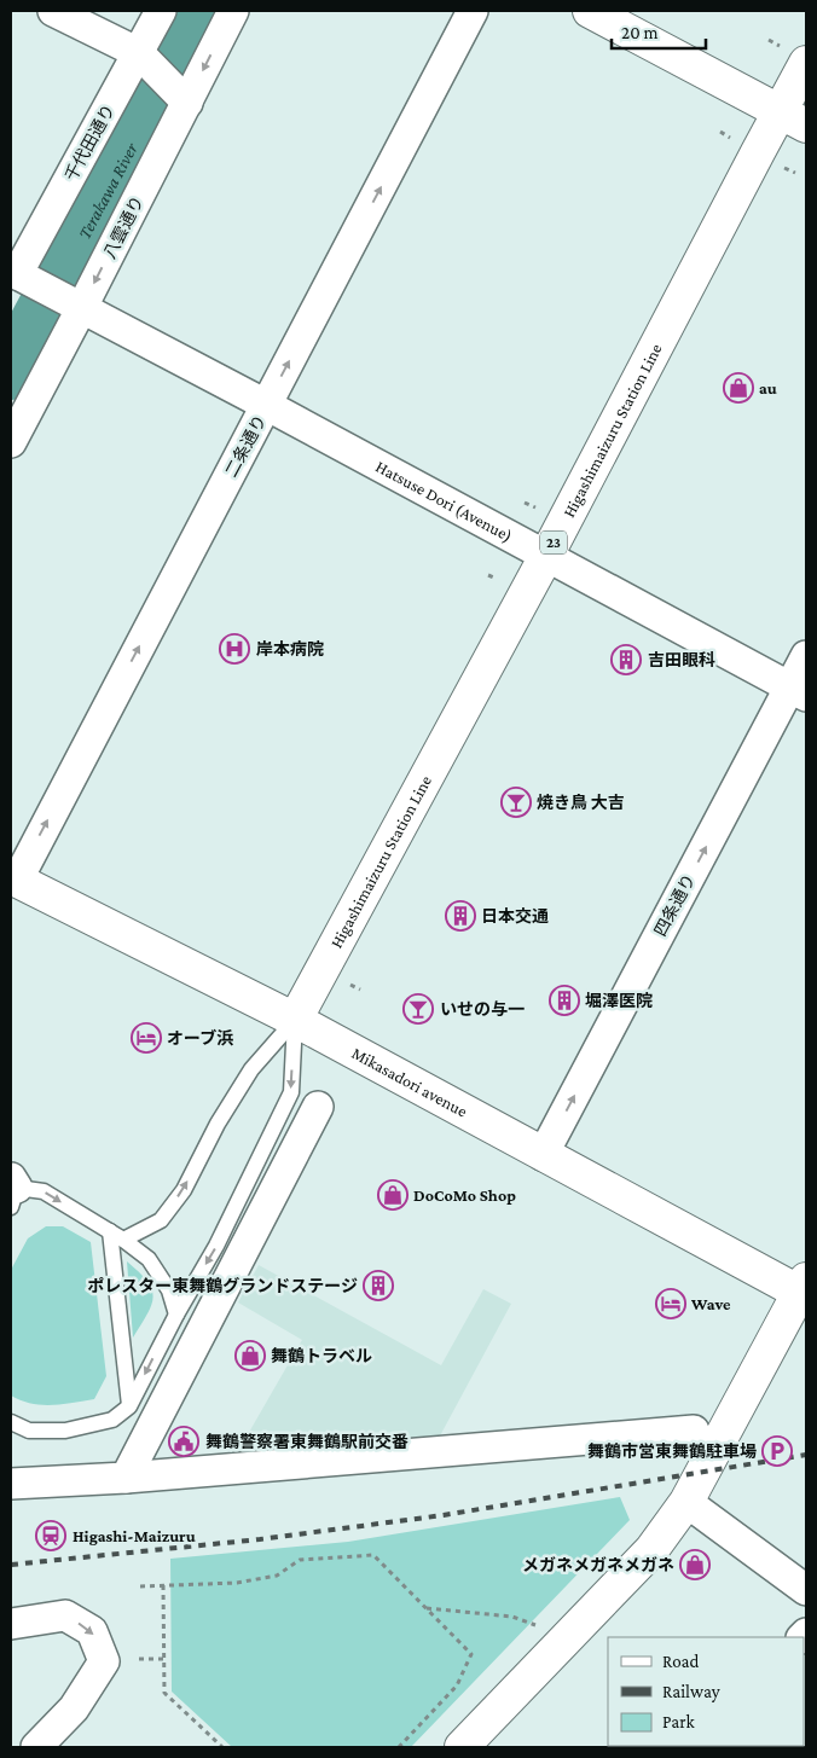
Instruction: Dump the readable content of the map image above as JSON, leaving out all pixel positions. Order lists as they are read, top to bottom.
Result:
{
  "streets": {
    "street": [
      "千代田通り",
      "八雲通り",
      "Higashimaizuru Station Line",
      "二条通り",
      "Hatsuse Dori (Avenue)",
      "23",
      "四条通り",
      "Mikasadori avenue"
    ]
  },
  "crossings": [
    ["千代田通り", "Hatsuse Dori (Avenue)"],
    ["八雲通り", "Hatsuse Dori (Avenue)"],
    ["Higashimaizuru Station Line", "Hatsuse Dori (Avenue)"],
    ["Higashimaizuru Station Line", "Mikasadori avenue"],
    ["二条通り", "Hatsuse Dori (Avenue)"],
    ["二条通り", "Mikasadori avenue"],
    ["Hatsuse Dori (Avenue)", "四条通り"],
    ["四条通り", "Mikasadori avenue"]
  ],
  "one_way": ["八雲通り", "二条通り", "四条通り"],
  "water": ["Terakawa River"],
  "places": {
    "shop": [
      "au",
      "DoCoMo Shop",
      "舞鶴トラベル",
      "メガネメガネメガネ"
    ],
    "hospital": ["岸本病院"],
    "building": [
      "吉田眼科",
      "日本交通",
      "堀澤医院",
      "ポレスター東舞鶴グランドステージ"
    ],
    "bar": ["焼き鳥 大吉", "いせの与一"],
    "hotel": ["オーブ浜", "Wave"],
    "public building": ["舞鶴警察署東舞鶴駅前交番"],
    "parking": ["舞鶴市営東舞鶴駐車場"],
    "station": ["Higashi-Maizuru"]
  },
  "legend": ["Road", "Railway", "Park"],
  "scale_bar": "20 m"
}
